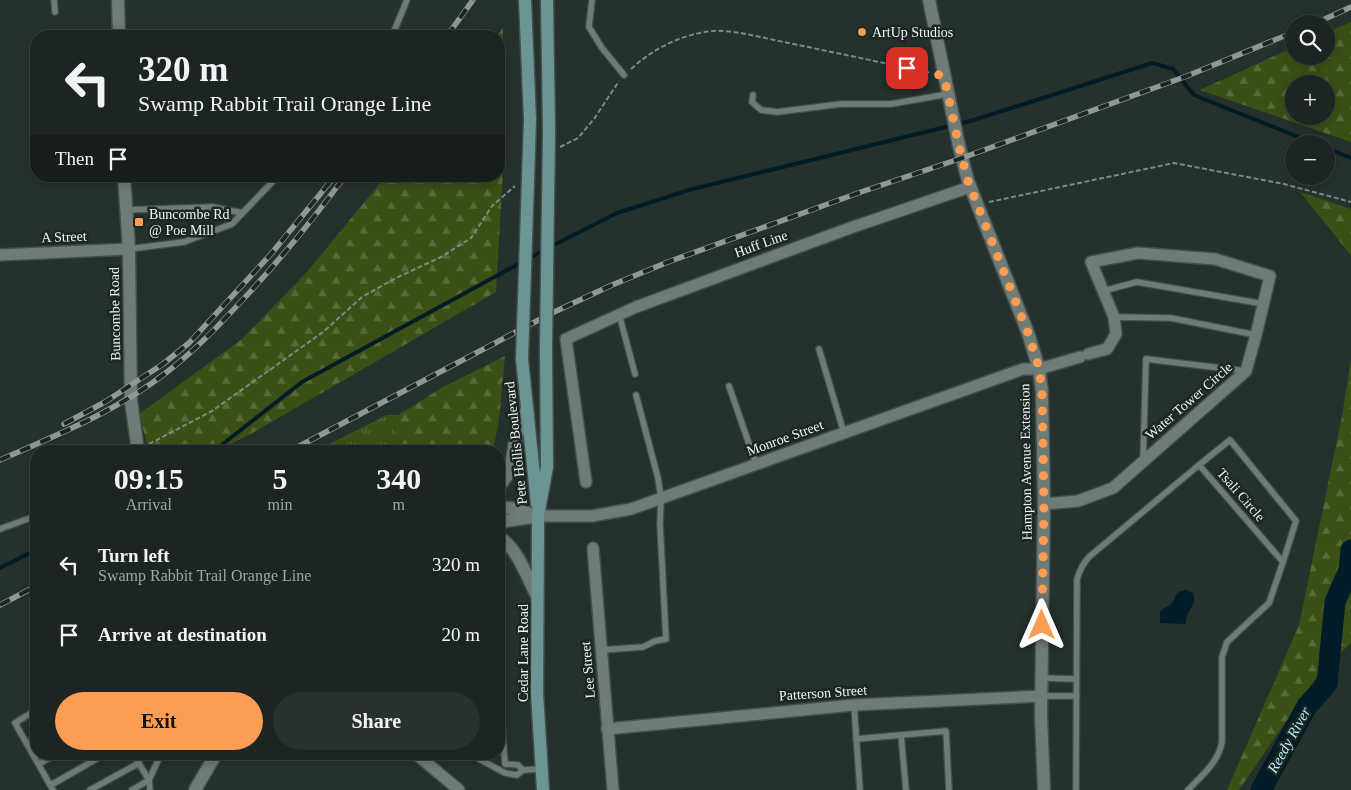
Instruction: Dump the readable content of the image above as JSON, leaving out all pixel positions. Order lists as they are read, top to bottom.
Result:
{
  "streets": {
    "main road": ["Pete Hollis Boulevard", "Cedar Lane Road"],
    "street": [
      "A Street",
      "Huff Line",
      "Buncombe Road",
      "Water Tower Circle",
      "Monroe Street",
      "Hampton Avenue Extension",
      "Lee Street",
      "Patterson Street"
    ],
    "lane": ["Tsali Circle"]
  },
  "crossings": [
    ["A Street", "Buncombe Road"],
    ["Huff Line", "Hampton Avenue Extension"],
    ["Water Tower Circle", "Monroe Street"],
    ["Water Tower Circle", "Hampton Avenue Extension"],
    ["Monroe Street", "Pete Hollis Boulevard"],
    ["Monroe Street", "Hampton Avenue Extension"],
    ["Monroe Street", "Cedar Lane Road"],
    ["Pete Hollis Boulevard", "Cedar Lane Road"],
    ["Hampton Avenue Extension", "Patterson Street"],
    ["Lee Street", "Patterson Street"]
  ],
  "water": ["Reedy River"],
  "places": {
    "other": ["ArtUp Studios"],
    "transit": ["Buncombe Rd @ Poe Mill"]
  },
  "page": {
    "map_buttons": ["+", "−"],
    "turn": ["320 m", "Swamp Rabbit Trail Orange Line"],
    "then": "Then",
    "eta": [
      "09:15",
      "Arrival",
      "5",
      "min",
      "340",
      "m"
    ],
    "list": [
      {
        "name": "Turn left",
        "note": "Swamp Rabbit Trail Orange Line",
        "value": "320 m"
      },
      {
        "name": "Arrive at destination",
        "value": "20 m"
      }
    ],
    "buttons": ["Exit", "Share"]
  }
}
